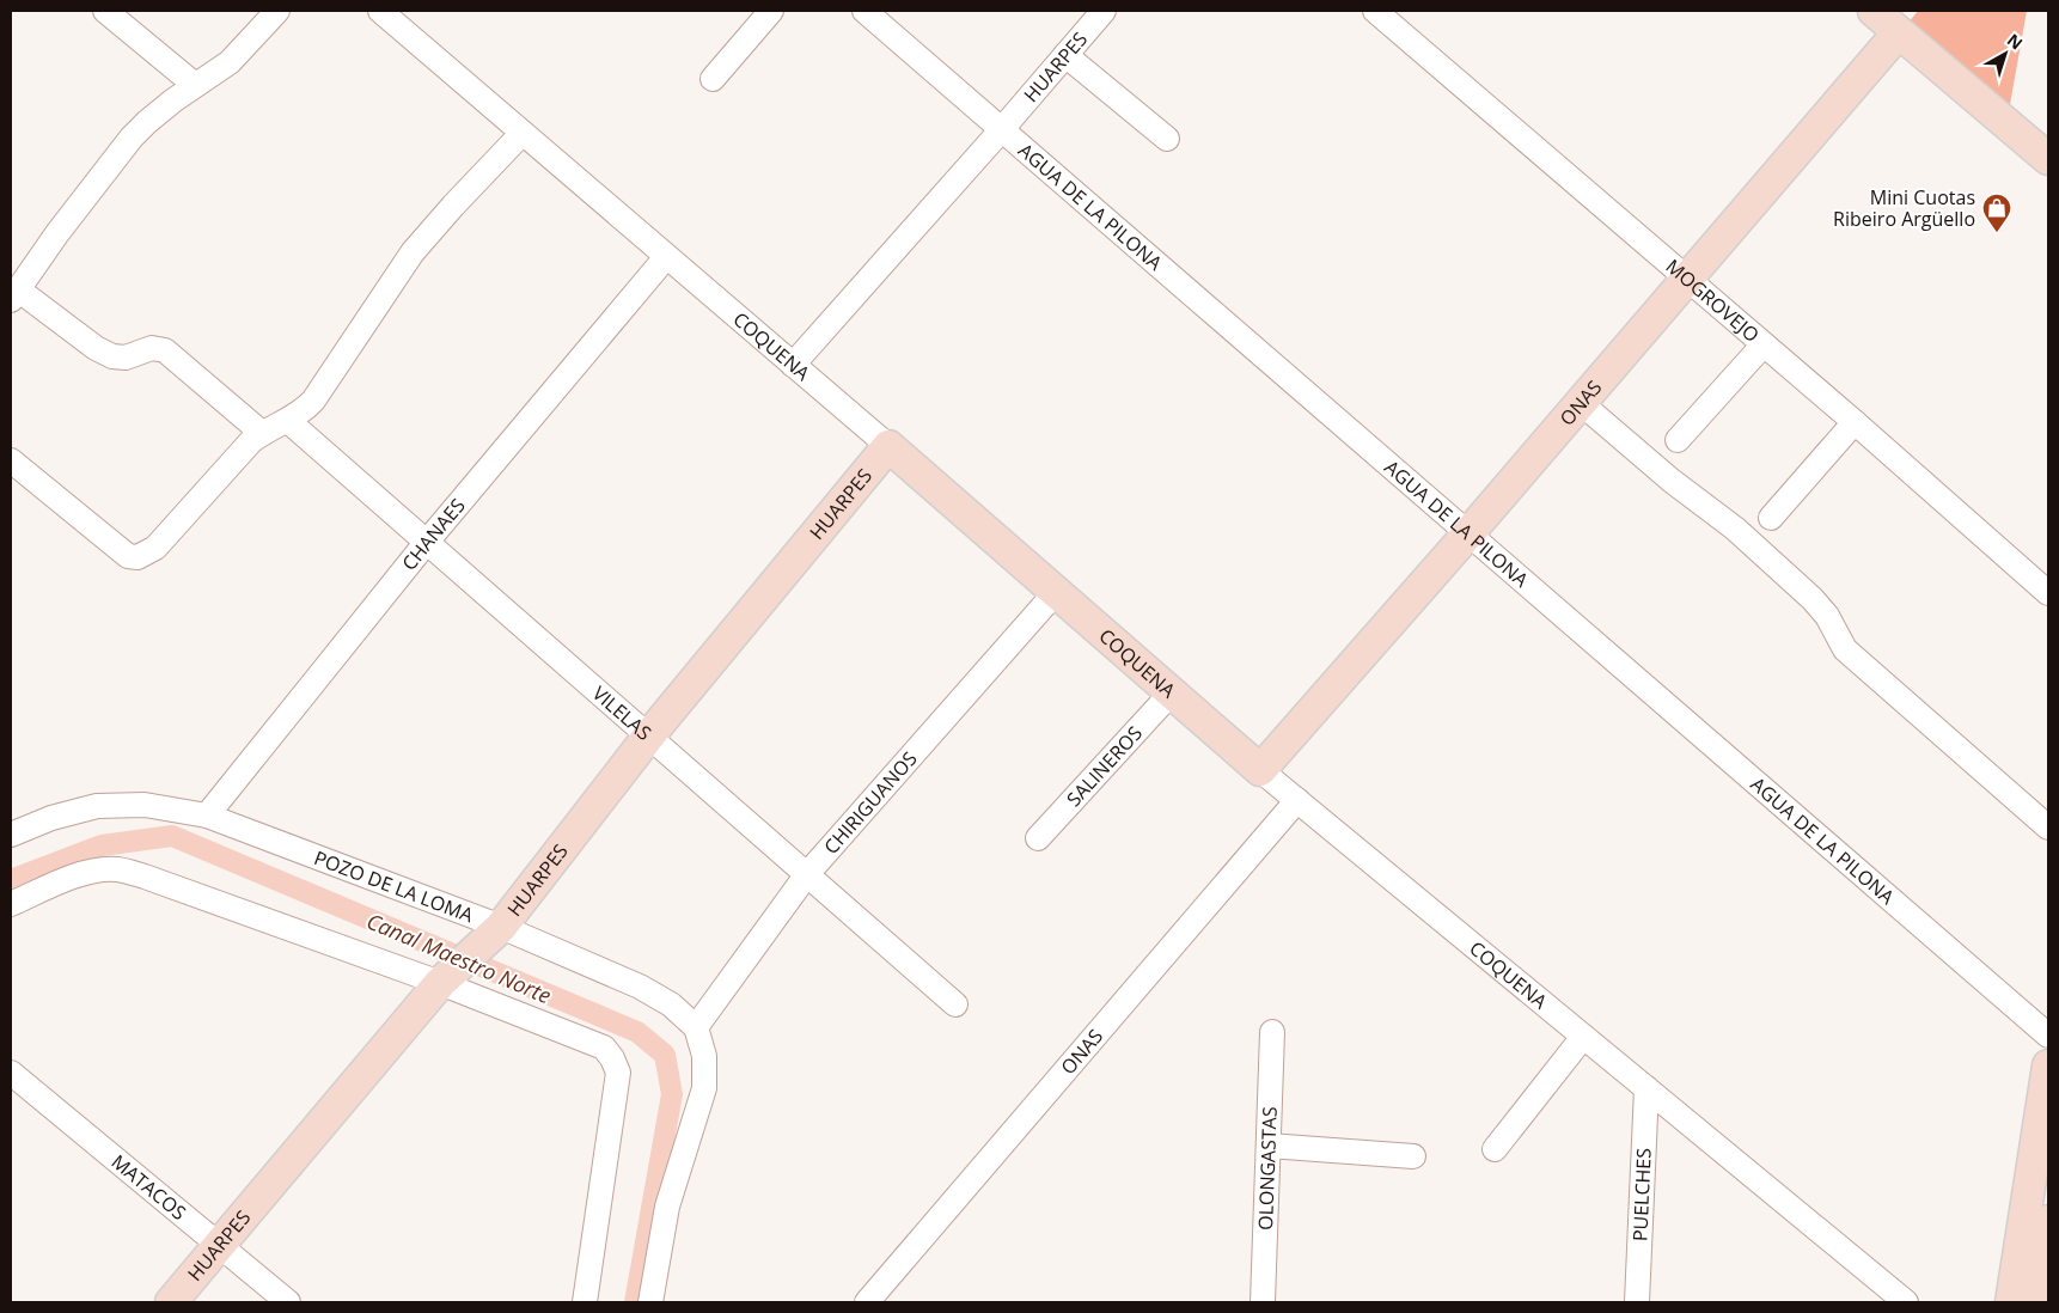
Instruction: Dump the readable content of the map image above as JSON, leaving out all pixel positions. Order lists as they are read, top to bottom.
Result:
{
  "streets": {
    "main road": ["HUARPES", "COQUENA", "ONAS"],
    "street": [
      "AGUA DE LA PILONA",
      "MOGROVEJO",
      "CHANAES",
      "VILELAS",
      "SALINEROS",
      "CHIRIGUANOS",
      "POZO DE LA LOMA",
      "OLONGASTAS",
      "MATACOS",
      "PUELCHES"
    ]
  },
  "crossings": [
    ["HUARPES", "AGUA DE LA PILONA"],
    ["HUARPES", "COQUENA"],
    ["HUARPES", "VILELAS"],
    ["HUARPES", "POZO DE LA LOMA"],
    ["HUARPES", "MATACOS"],
    ["AGUA DE LA PILONA", "ONAS"],
    ["MOGROVEJO", "ONAS"],
    ["COQUENA", "ONAS"],
    ["COQUENA", "CHANAES"],
    ["COQUENA", "SALINEROS"],
    ["COQUENA", "CHIRIGUANOS"],
    ["COQUENA", "PUELCHES"],
    ["CHANAES", "VILELAS"],
    ["CHANAES", "POZO DE LA LOMA"],
    ["VILELAS", "CHIRIGUANOS"],
    ["CHIRIGUANOS", "POZO DE LA LOMA"]
  ],
  "water": ["Canal Maestro Norte"],
  "places": {
    "shop": ["Mini Cuotas Ribeiro Argüello"]
  },
  "north": "top right"
}
